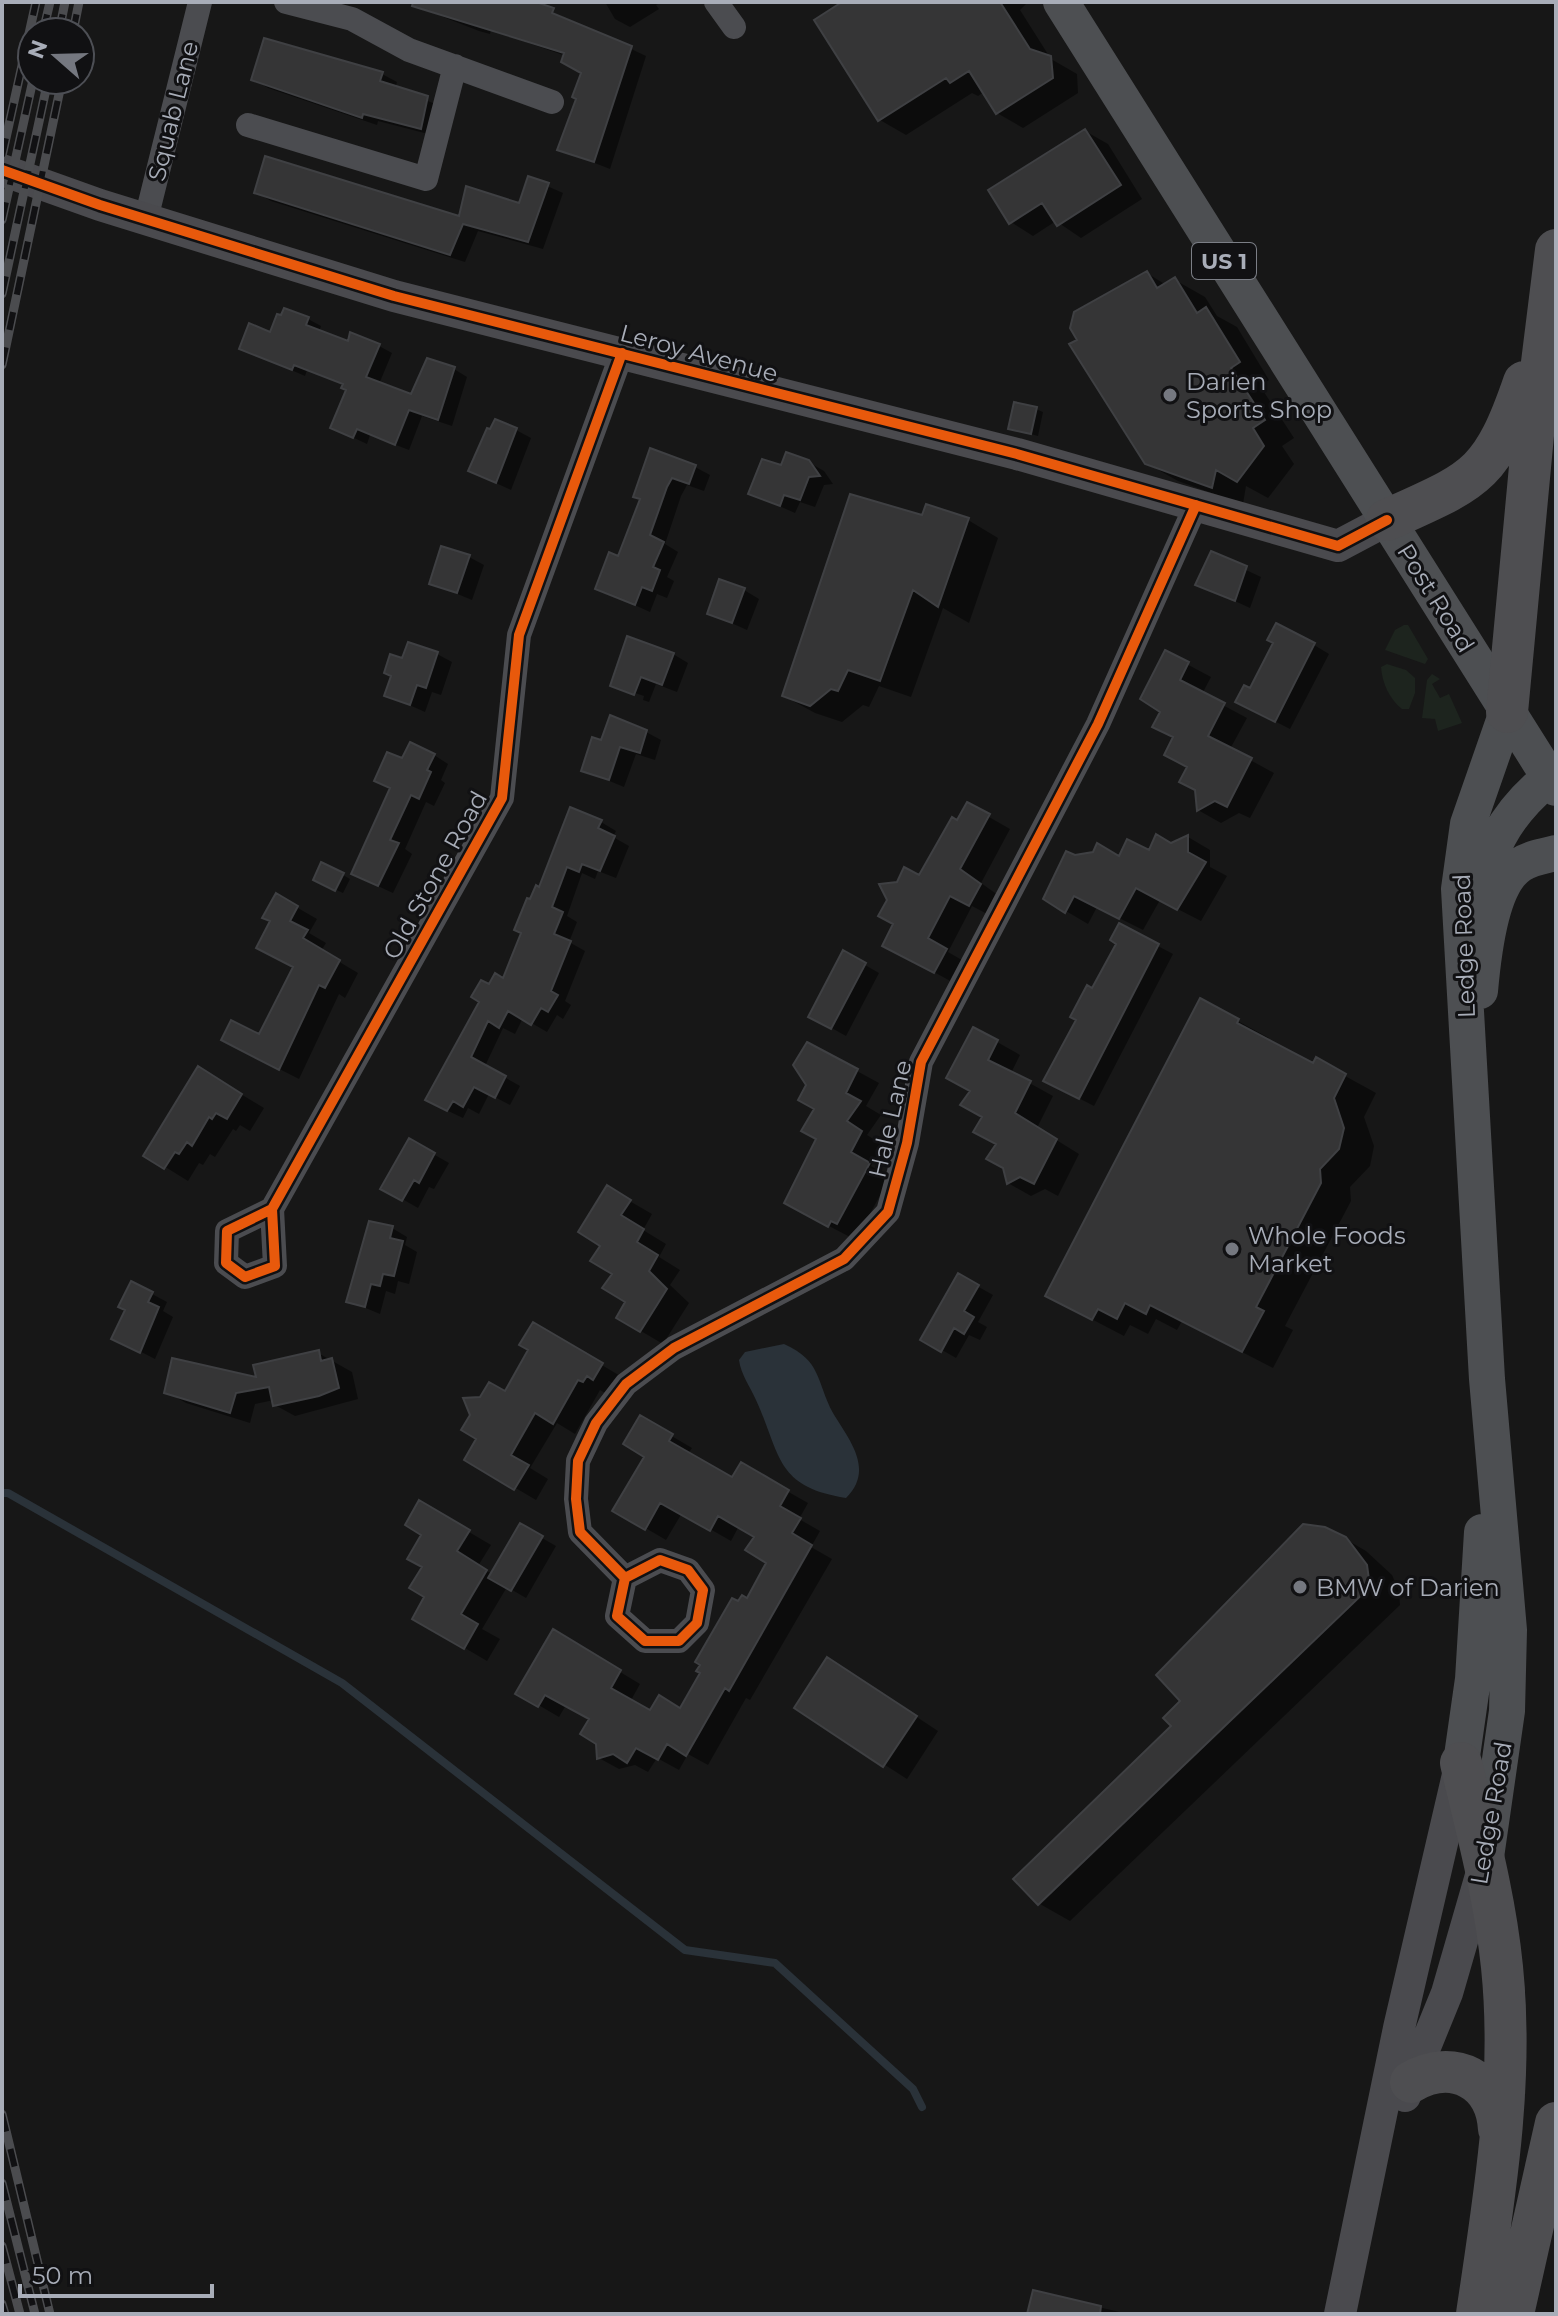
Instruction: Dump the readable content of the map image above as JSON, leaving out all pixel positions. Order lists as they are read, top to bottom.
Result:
{
  "streets": {
    "main road": ["US 1", "Post Road", "Ledge Road"],
    "street": [
      "Squab Lane",
      "Leroy Avenue",
      "Old Stone Road",
      "Hale Lane"
    ]
  },
  "crossings": [
    ["Squab Lane", "Leroy Avenue"],
    ["Leroy Avenue", "Post Road"],
    ["Leroy Avenue", "Old Stone Road"],
    ["Leroy Avenue", "Hale Lane"],
    ["Post Road", "Ledge Road"]
  ],
  "places": ["Darien Sports Shop", "Whole Foods Market", "BMW of Darien"],
  "scale_bar": "50 m",
  "north": "left"
}
